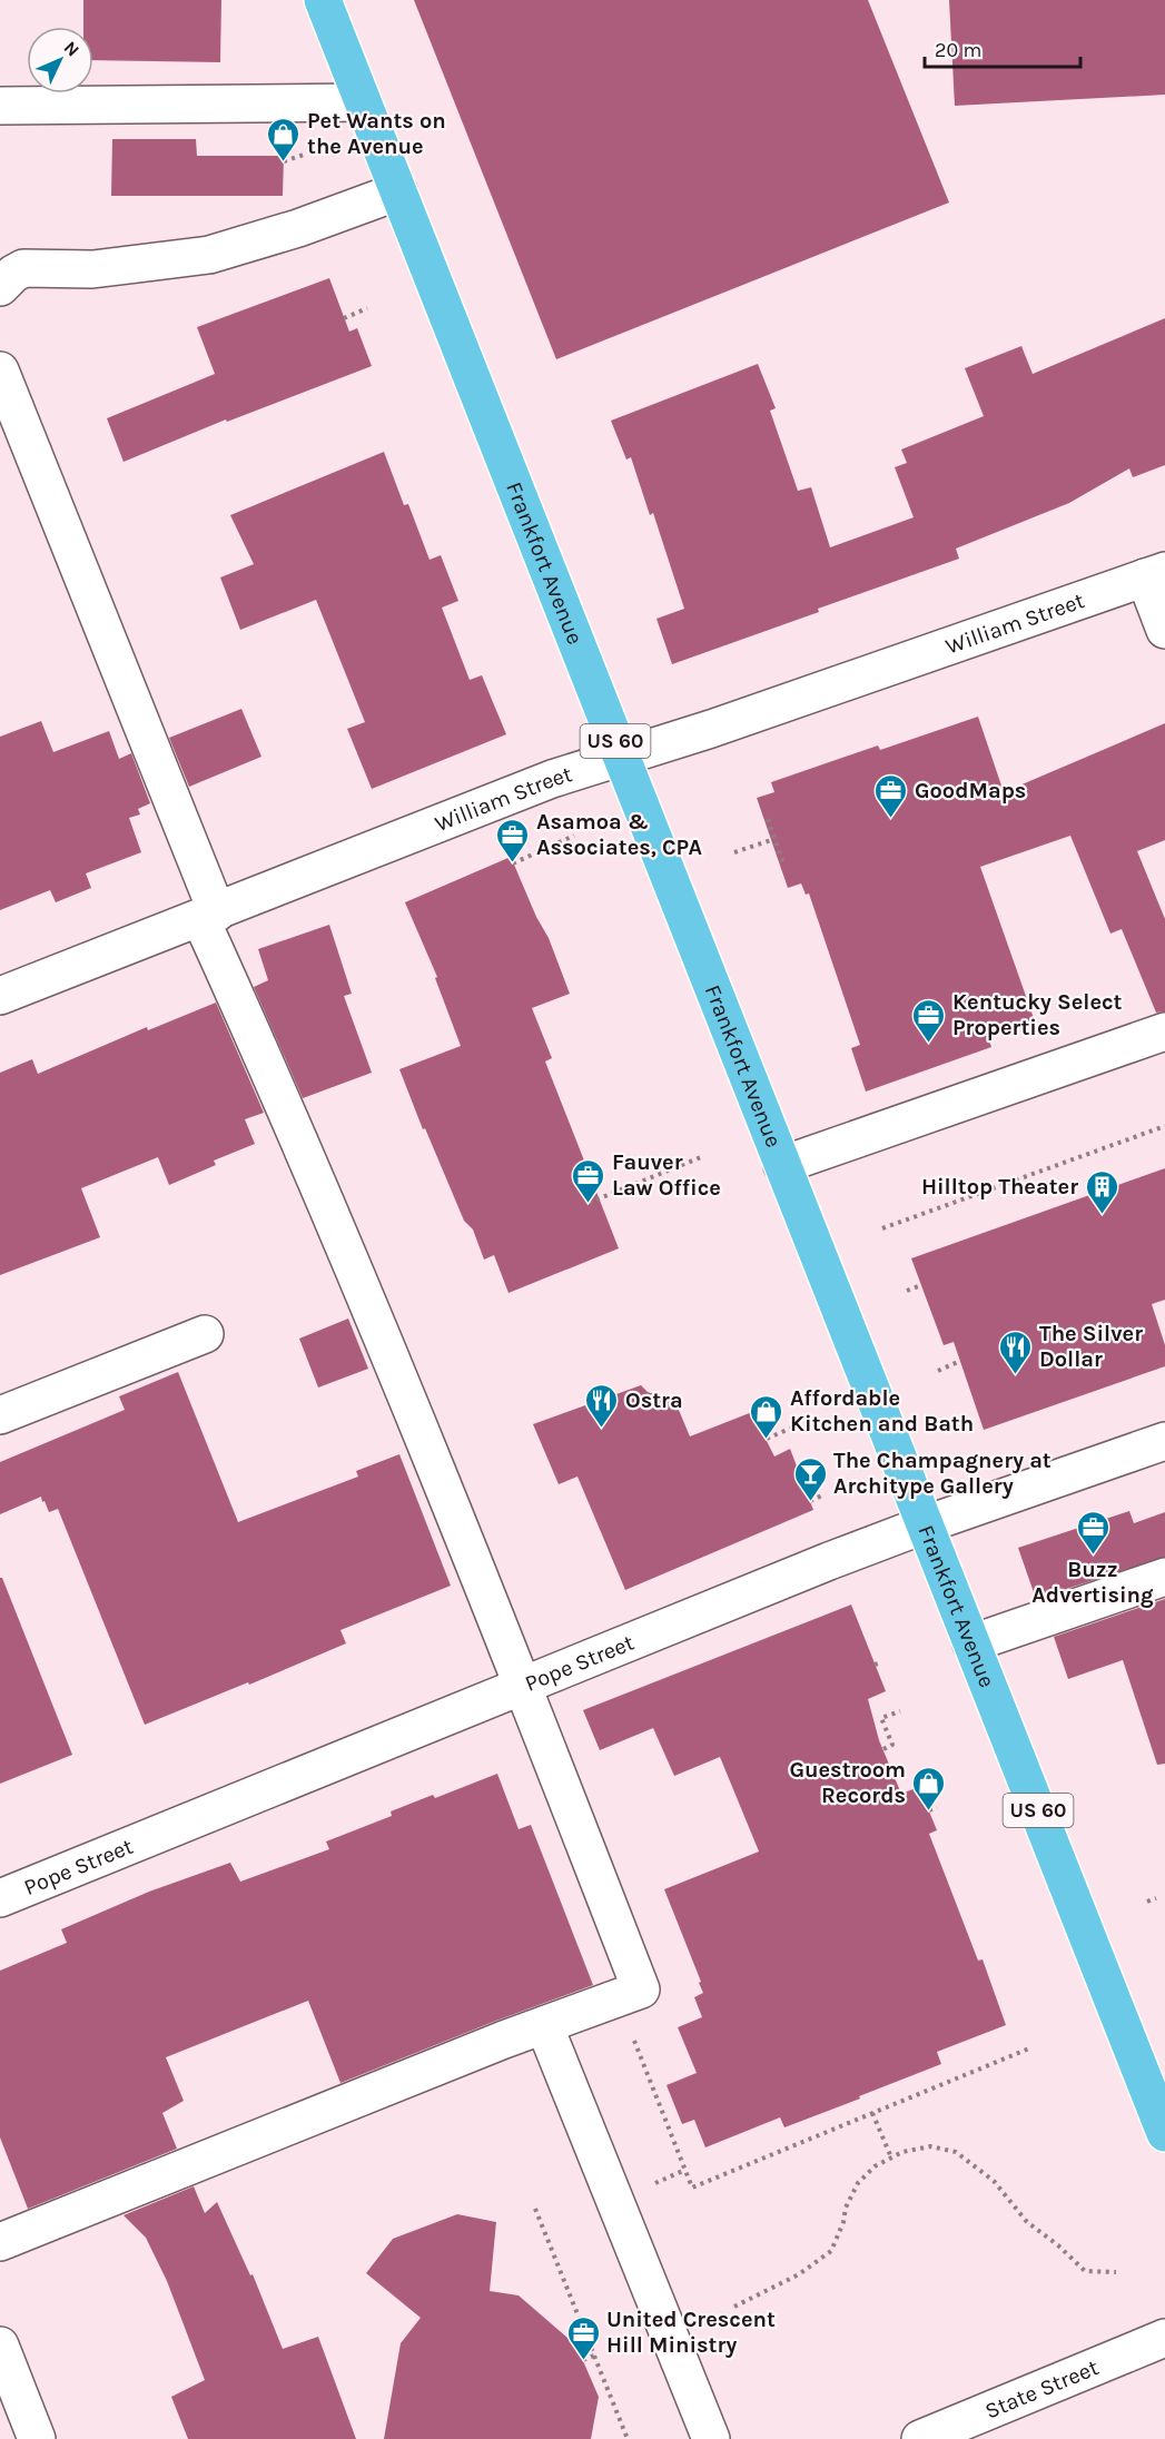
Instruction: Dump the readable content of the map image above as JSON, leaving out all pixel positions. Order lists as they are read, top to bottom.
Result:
{
  "streets": {
    "main road": ["Frankfort Avenue", "US 60"],
    "street": ["William Street", "Pope Street", "State Street"]
  },
  "crossings": [
    ["Frankfort Avenue", "William Street"],
    ["Frankfort Avenue", "Pope Street"]
  ],
  "places": {
    "shop": ["Pet Wants on the Avenue", "Affordable Kitchen and Bath", "Guestroom Records"],
    "office": [
      "GoodMaps",
      "Asamoa & Associates, CPA",
      "Kentucky Select Properties",
      "Fauver Law Office",
      "Buzz Advertising",
      "United Crescent Hill Ministry"
    ],
    "building": ["Hilltop Theater"],
    "restaurant": ["The Silver Dollar", "Ostra"],
    "bar": ["The Champagnery at Architype Gallery"]
  },
  "scale_bar": "20 m",
  "north": "top right"
}
